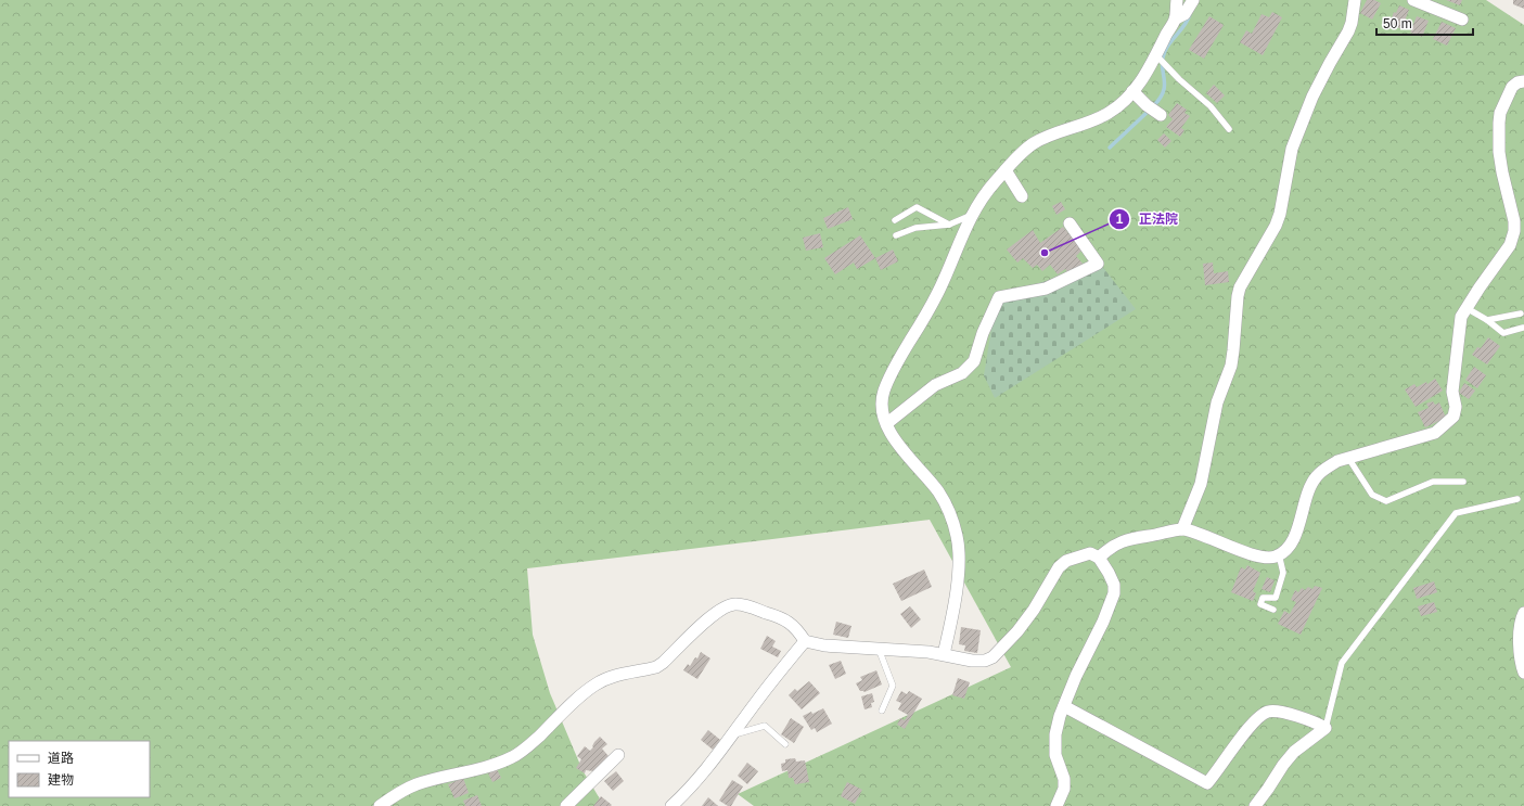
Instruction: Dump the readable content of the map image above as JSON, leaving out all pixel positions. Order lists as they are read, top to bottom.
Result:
{
  "places": ["正法院"],
  "legend": ["道路", "建物"],
  "scale_bar": "50 m"
}
